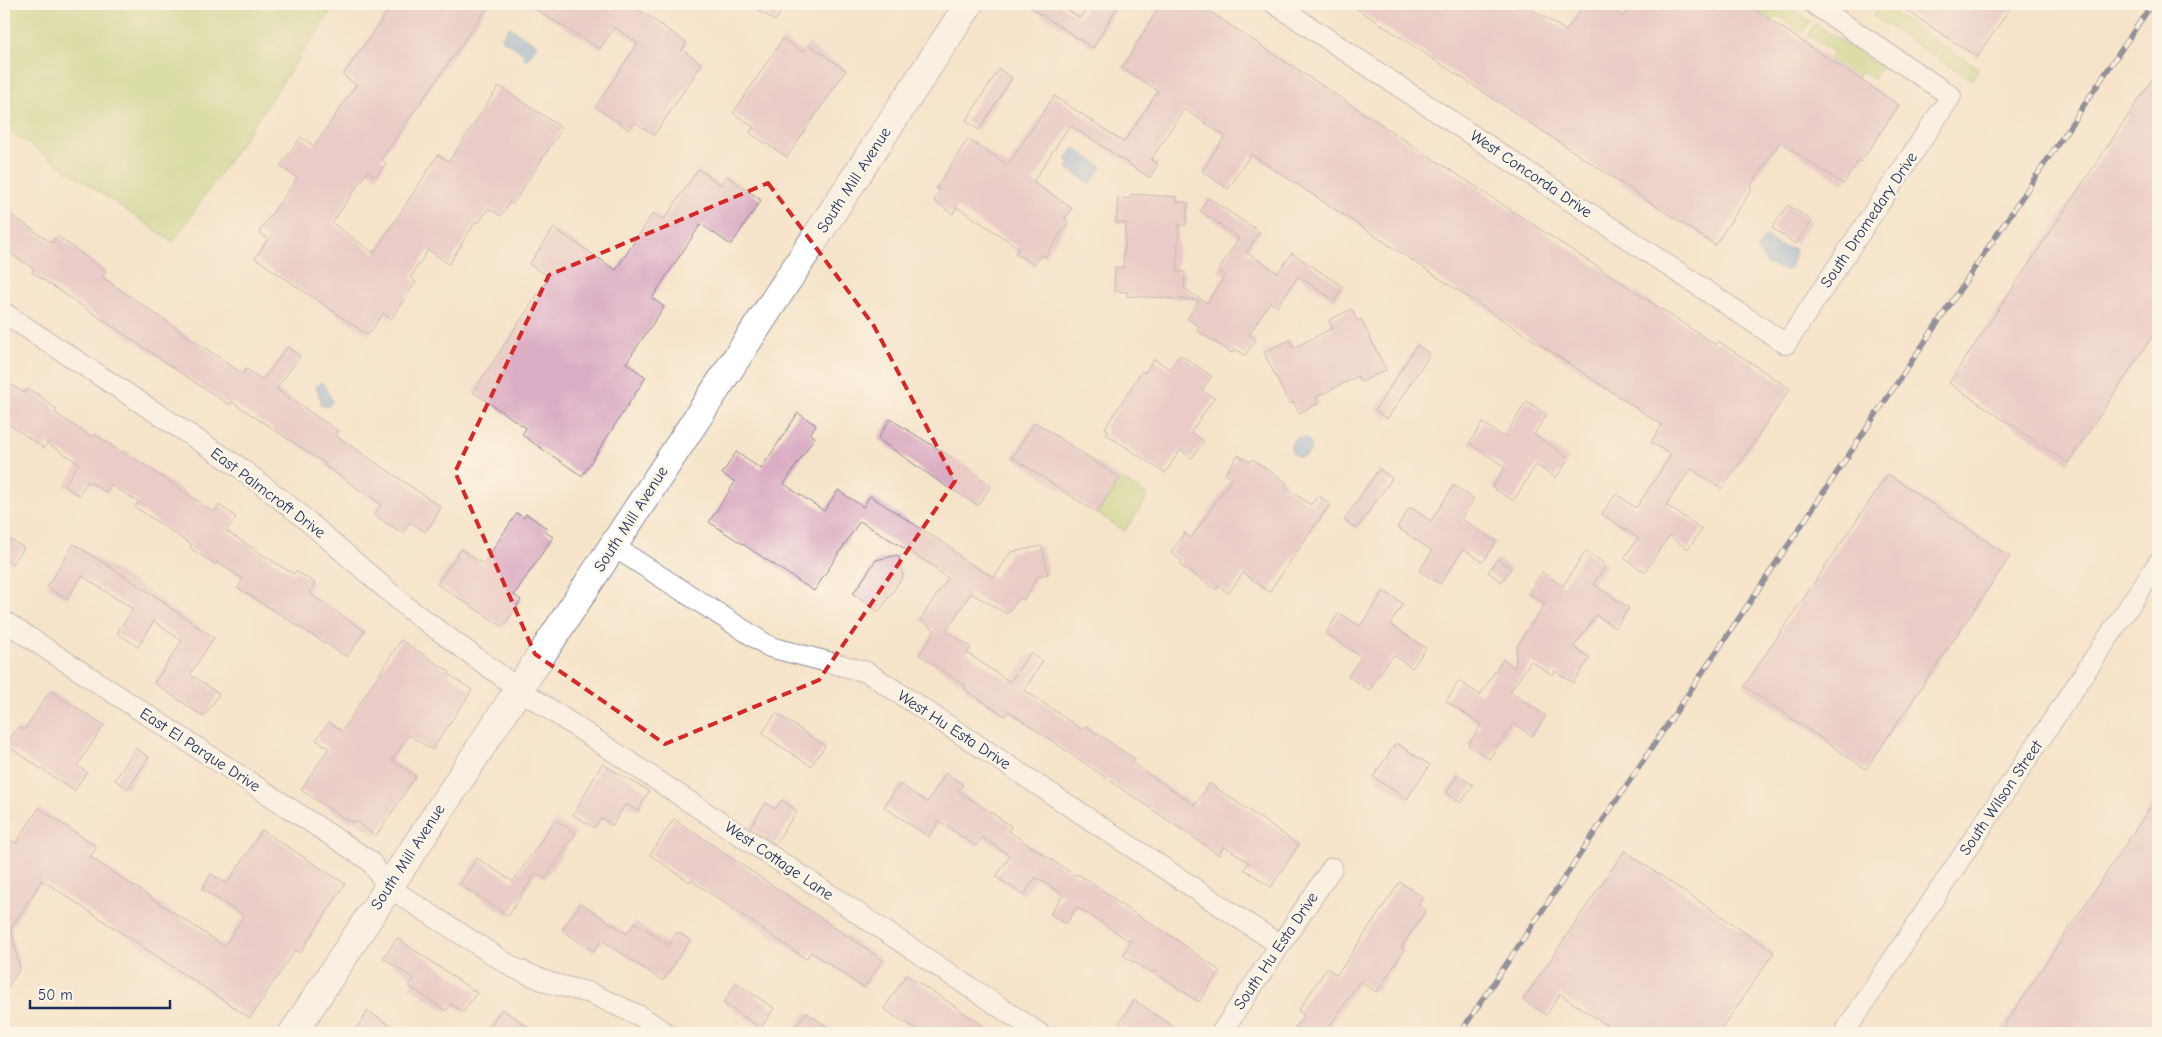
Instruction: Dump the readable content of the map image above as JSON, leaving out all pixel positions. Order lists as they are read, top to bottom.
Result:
{
  "streets": {
    "main road": ["South Mill Avenue"],
    "street": [
      "West Concorda Drive",
      "South Dromedary Drive",
      "East Palmcroft Drive",
      "West Hu Esta Drive",
      "East El Parque Drive",
      "South Wilson Street",
      "West Cottage Lane",
      "South Hu Esta Drive"
    ]
  },
  "crossings": [
    ["West Concorda Drive", "South Dromedary Drive"],
    ["South Mill Avenue", "East Palmcroft Drive"],
    ["South Mill Avenue", "West Hu Esta Drive"],
    ["South Mill Avenue", "East El Parque Drive"],
    ["South Mill Avenue", "West Cottage Lane"],
    ["East Palmcroft Drive", "West Cottage Lane"],
    ["West Hu Esta Drive", "South Hu Esta Drive"]
  ],
  "scale_bar": "50 m"
}
